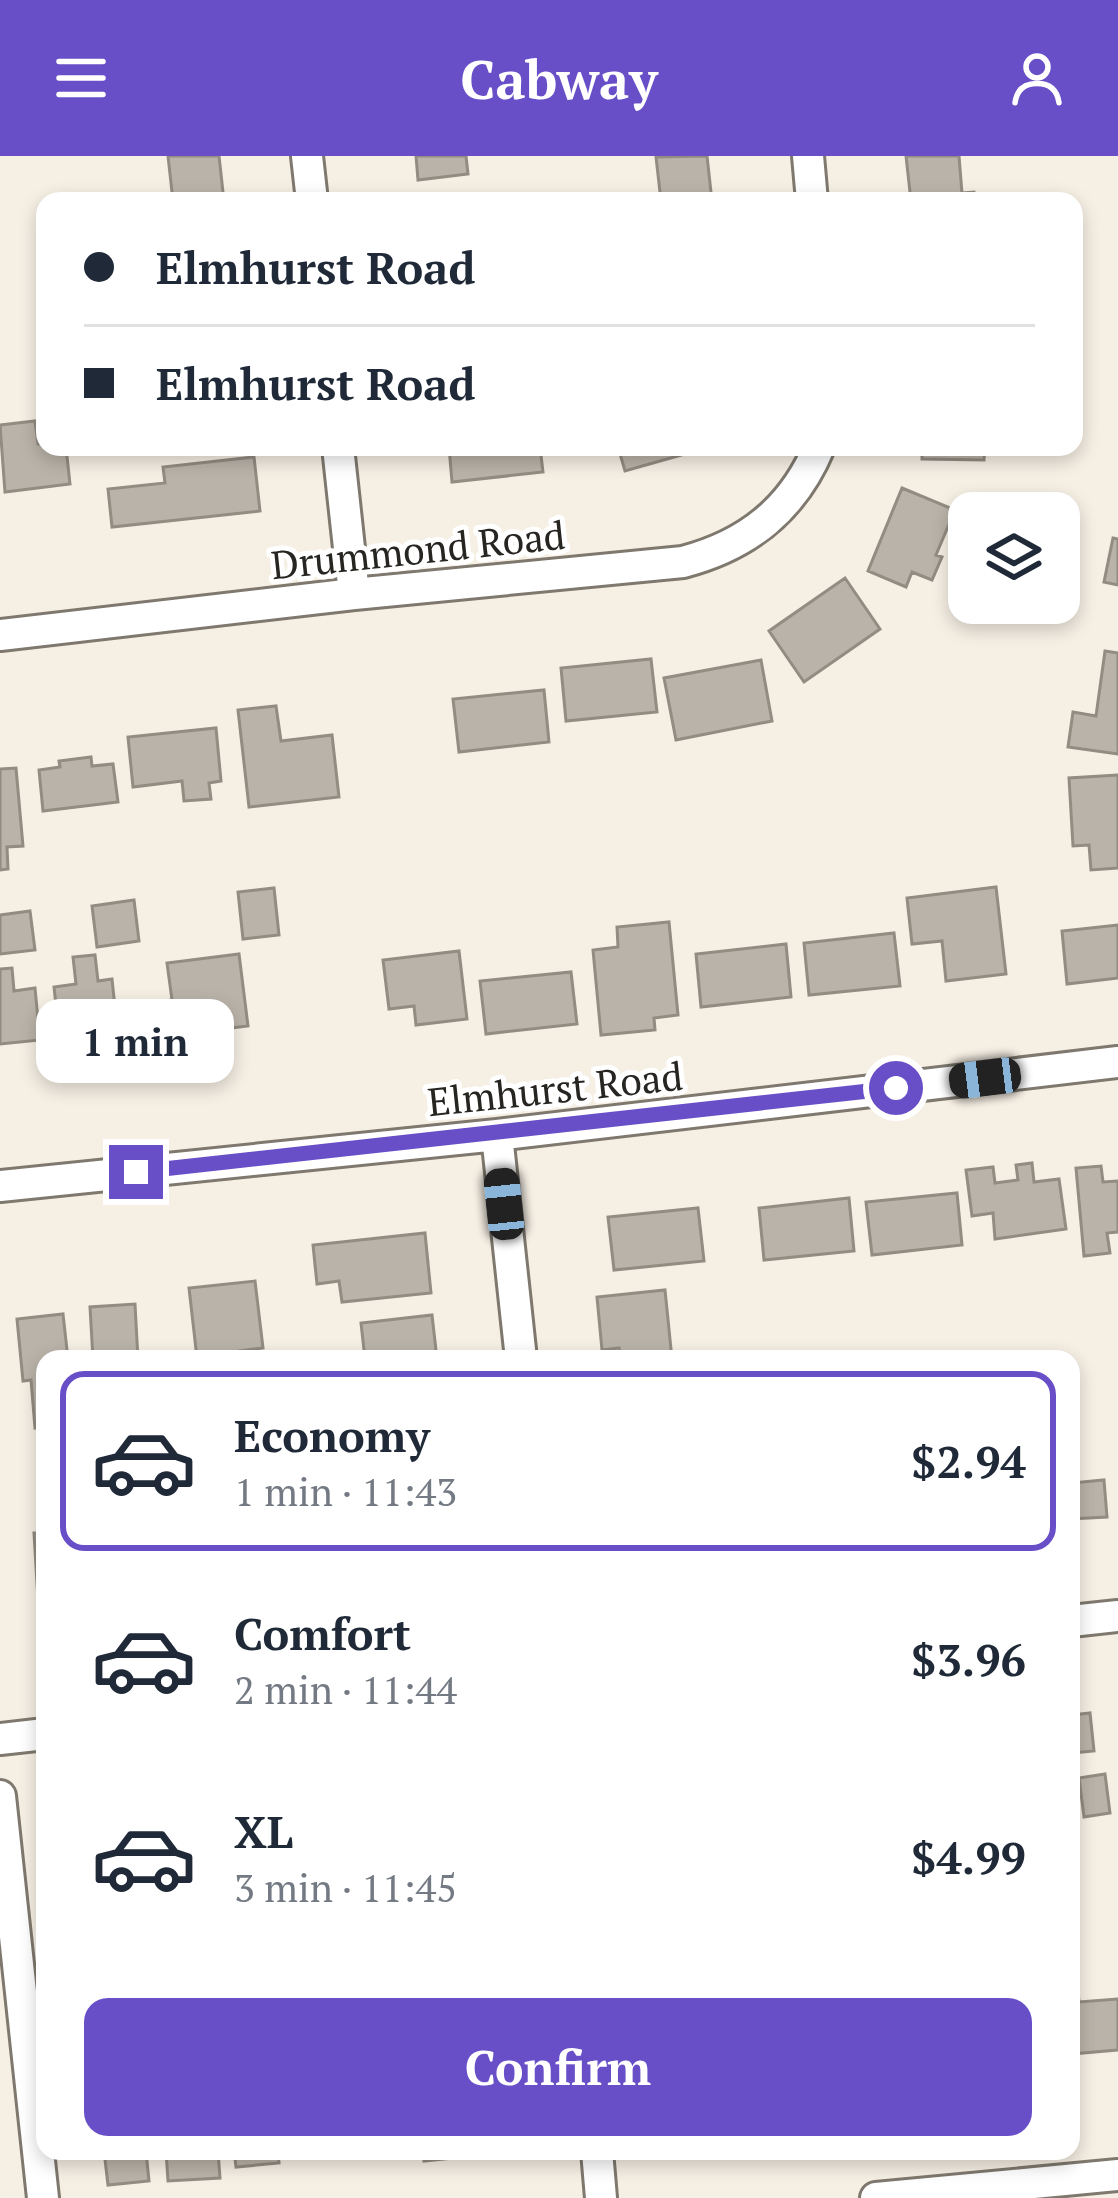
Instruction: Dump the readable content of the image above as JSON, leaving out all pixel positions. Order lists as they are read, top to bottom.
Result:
{
  "streets": {
    "street": ["Drummond Road", "Elmhurst Road"]
  },
  "page": {
    "header": "Cabway",
    "banner": ["Elmhurst Road", "Elmhurst Road"],
    "bubble": "1 min",
    "list": [
      {
        "name": "Economy",
        "note": "1 min · 11:43",
        "value": "$2.94"
      },
      {
        "name": "Comfort",
        "note": "2 min · 11:44",
        "value": "$3.96"
      },
      {
        "name": "XL",
        "note": "3 min · 11:45",
        "value": "$4.99"
      }
    ],
    "buttons": "Confirm"
  }
}
